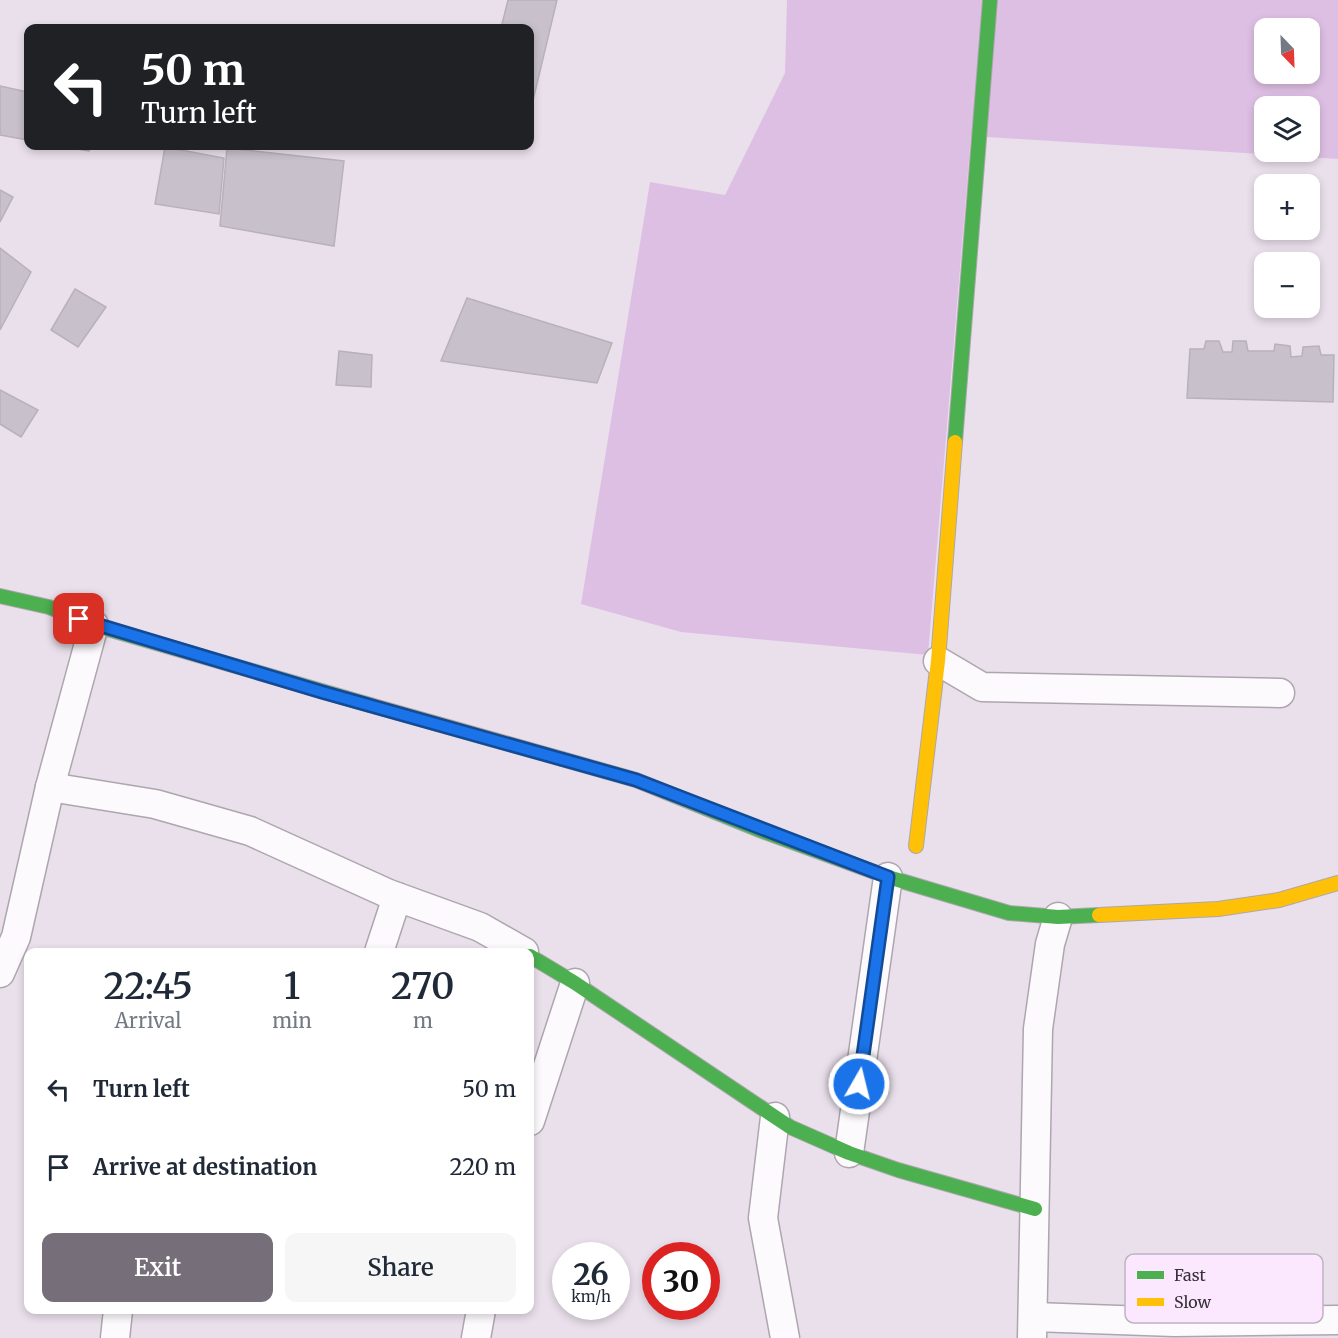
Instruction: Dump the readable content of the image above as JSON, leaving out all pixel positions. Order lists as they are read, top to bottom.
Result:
{
  "legend": ["Fast", "Slow"],
  "north": "bottom right",
  "page": {
    "map_buttons": ["+", "−"],
    "turn": ["50 m", "Turn left"],
    "eta": [
      "22:45",
      "Arrival",
      "1",
      "min",
      "270",
      "m"
    ],
    "list": [
      {
        "name": "Turn left",
        "value": "50 m"
      },
      {
        "name": "Arrive at destination",
        "value": "220 m"
      }
    ],
    "buttons": ["Exit", "Share"],
    "speed": "26 km/h",
    "limit": "30"
  }
}
